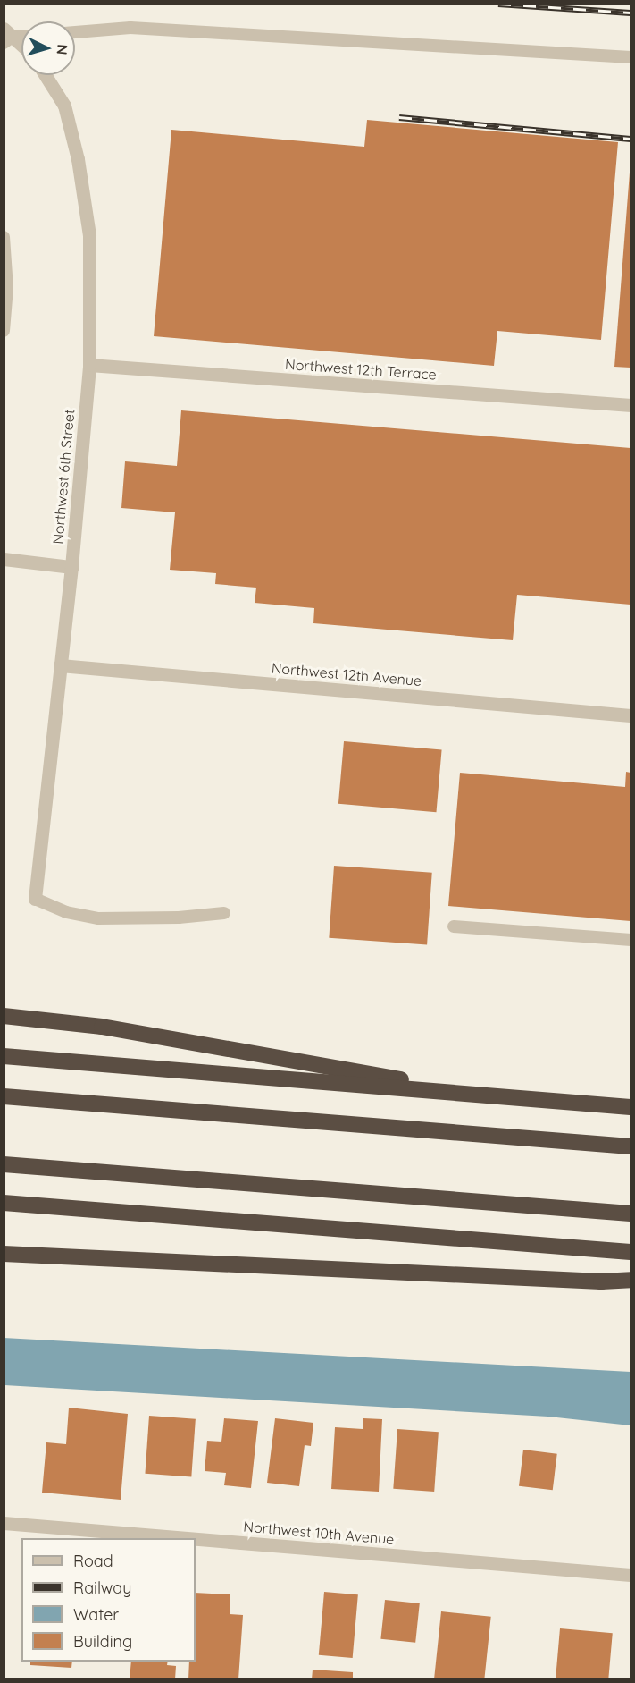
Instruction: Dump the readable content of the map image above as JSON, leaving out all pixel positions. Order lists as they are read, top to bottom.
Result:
{
  "streets": {
    "street": [
      "Northwest 12th Terrace",
      "Northwest 6th Street",
      "Northwest 12th Avenue",
      "Northwest 10th Avenue"
    ]
  },
  "crossings": [
    ["Northwest 12th Terrace", "Northwest 6th Street"],
    ["Northwest 6th Street", "Northwest 12th Avenue"]
  ],
  "legend": [
    "Road",
    "Railway",
    "Water",
    "Building"
  ],
  "north": "right"
}
